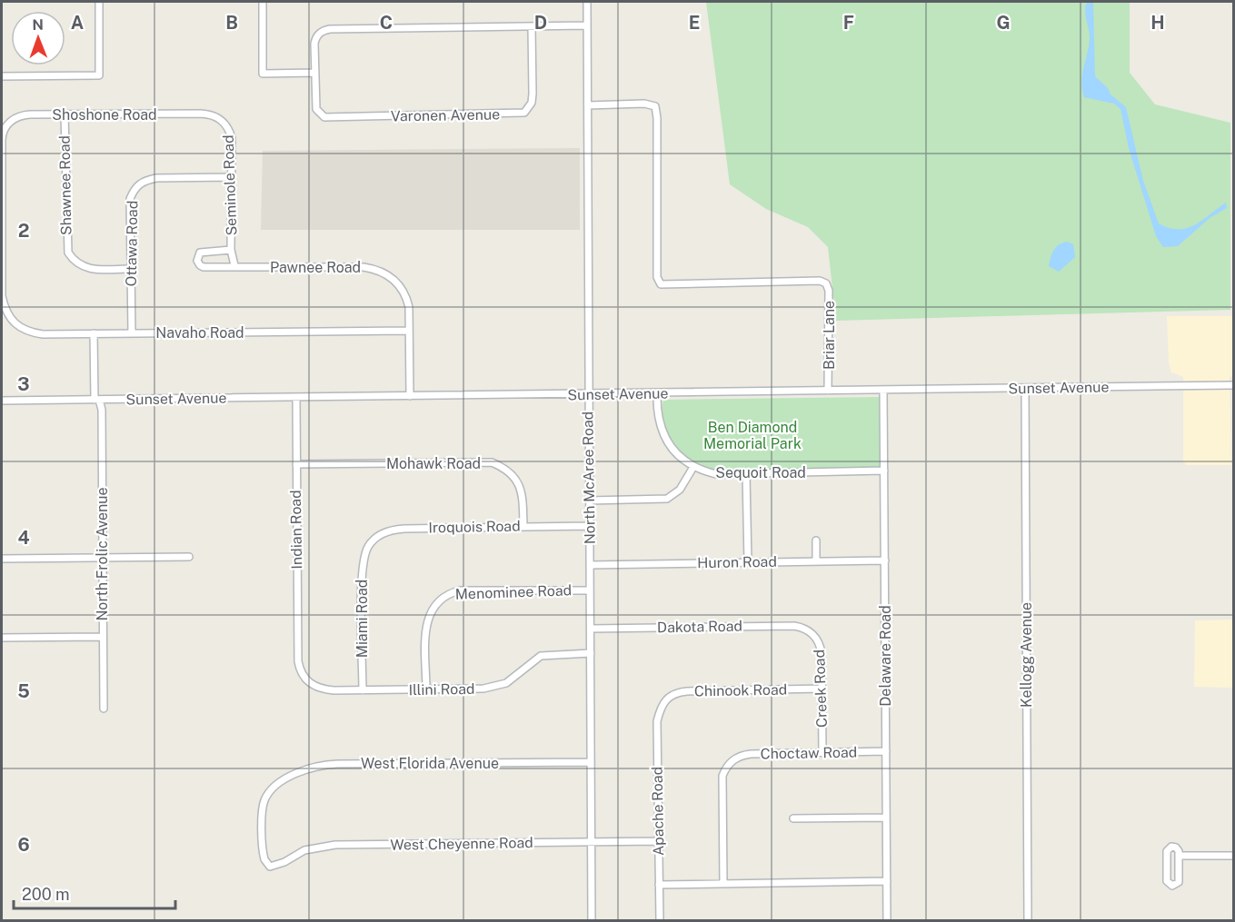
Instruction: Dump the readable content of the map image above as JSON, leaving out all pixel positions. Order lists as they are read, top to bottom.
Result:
{
  "streets": {
    "street": [
      "Shoshone Road",
      "Varonen Avenue",
      "Shawnee Road",
      "Seminole Road",
      "Ottawa Road",
      "Pawnee Road",
      "Navaho Road",
      "Briar Lane",
      "Sunset Avenue",
      "Mohawk Road",
      "Sequoit Road",
      "North McAree Road",
      "Iroquois Road",
      "Indian Road",
      "North Frolic Avenue",
      "Huron Road",
      "Menominee Road",
      "Miami Road",
      "Dakota Road",
      "Kellogg Avenue",
      "Delaware Road",
      "Creek Road",
      "Illini Road",
      "Chinook Road",
      "Choctaw Road",
      "West Florida Avenue",
      "Apache Road",
      "West Cheyenne Road"
    ]
  },
  "crossings": [
    ["Shoshone Road", "Shawnee Road"],
    ["Shoshone Road", "Seminole Road"],
    ["Shoshone Road", "Navaho Road"],
    ["Varonen Avenue", "North McAree Road"],
    ["Shawnee Road", "Ottawa Road"],
    ["Seminole Road", "Ottawa Road"],
    ["Seminole Road", "Pawnee Road"],
    ["Ottawa Road", "Navaho Road"],
    ["Pawnee Road", "Navaho Road"],
    ["Navaho Road", "North Frolic Avenue"],
    ["Briar Lane", "Sunset Avenue"],
    ["Briar Lane", "North McAree Road"],
    ["Sunset Avenue", "North McAree Road"],
    ["Sunset Avenue", "Indian Road"],
    ["Sunset Avenue", "North Frolic Avenue"],
    ["Sunset Avenue", "Kellogg Avenue"],
    ["Sunset Avenue", "Delaware Road"],
    ["Mohawk Road", "Iroquois Road"],
    ["Mohawk Road", "Indian Road"],
    ["Sequoit Road", "North McAree Road"],
    ["Sequoit Road", "Delaware Road"],
    ["North McAree Road", "Iroquois Road"],
    ["North McAree Road", "Huron Road"],
    ["North McAree Road", "Menominee Road"],
    ["North McAree Road", "Dakota Road"],
    ["North McAree Road", "Illini Road"],
    ["North McAree Road", "West Florida Avenue"],
    ["North McAree Road", "West Cheyenne Road"],
    ["Iroquois Road", "Miami Road"],
    ["Indian Road", "Illini Road"],
    ["Huron Road", "Delaware Road"],
    ["Menominee Road", "Illini Road"],
    ["Miami Road", "Illini Road"],
    ["Dakota Road", "Creek Road"],
    ["Delaware Road", "Choctaw Road"],
    ["Creek Road", "Chinook Road"],
    ["Creek Road", "Choctaw Road"],
    ["Chinook Road", "Apache Road"],
    ["West Florida Avenue", "West Cheyenne Road"],
    ["Apache Road", "West Cheyenne Road"]
  ],
  "parks": ["Ben Diamond Memorial Park"],
  "scale_bar": "200 m",
  "north": "top",
  "grid": {
    "columns": [
      "A",
      "B",
      "C",
      "D",
      "E",
      "F",
      "G",
      "H"
    ],
    "rows": [
      "2",
      "3",
      "4",
      "5",
      "6"
    ]
  }
}
